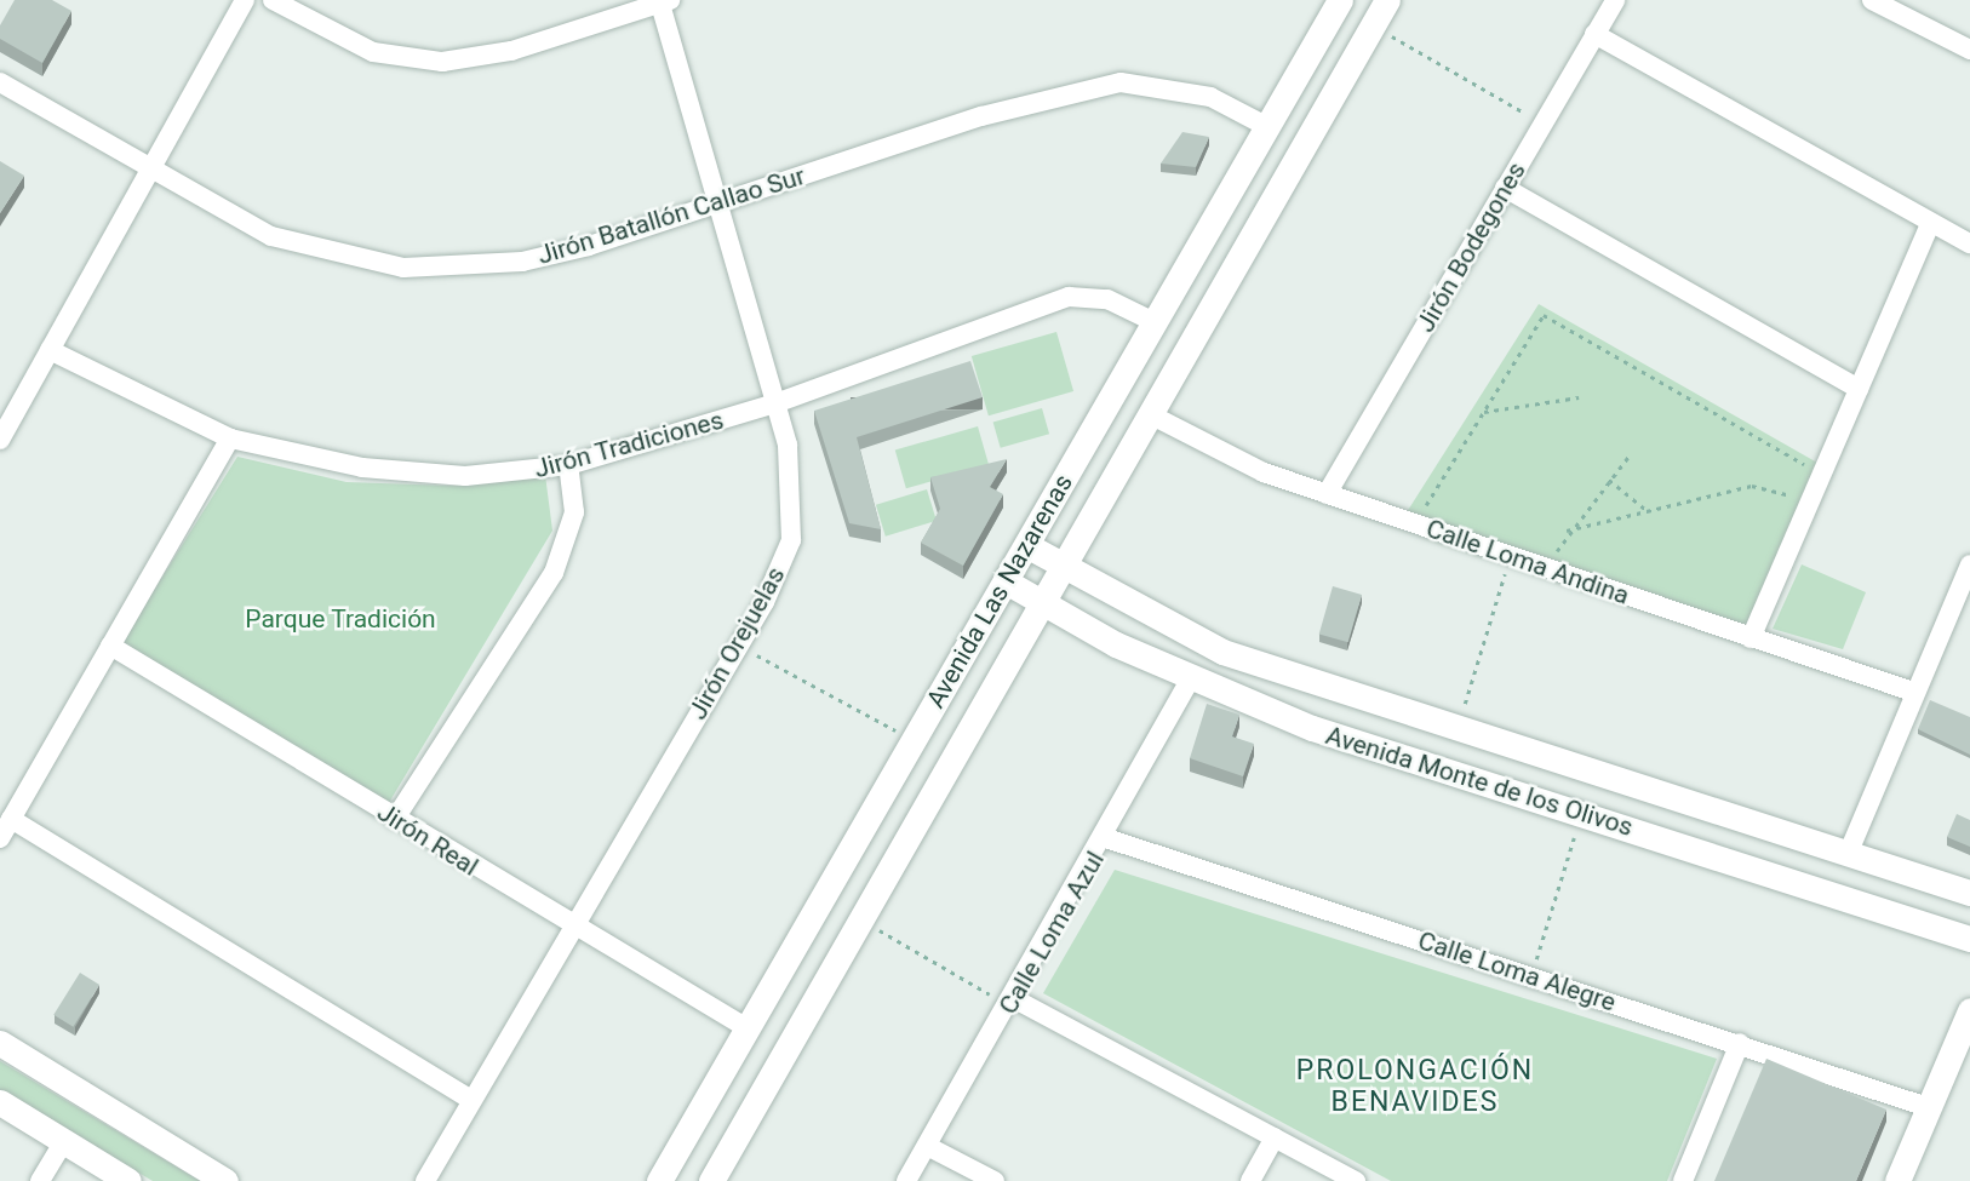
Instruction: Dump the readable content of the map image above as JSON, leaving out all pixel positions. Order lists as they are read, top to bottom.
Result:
{
  "streets": {
    "street": [
      "Jirón Batallón Callao Sur",
      "Jirón Bodegones",
      "Jirón Tradiciones",
      "Calle Loma Andina",
      "Avenida Las Nazarenas",
      "Jirón Orejuelas",
      "Avenida Monte de los Olivos",
      "Jirón Real",
      "Calle Loma Azul",
      "Calle Loma Alegre"
    ]
  },
  "crossings": [
    ["Jirón Batallón Callao Sur", "Avenida Las Nazarenas"],
    ["Jirón Batallón Callao Sur", "Jirón Orejuelas"],
    ["Jirón Bodegones", "Calle Loma Andina"],
    ["Jirón Tradiciones", "Avenida Las Nazarenas"],
    ["Jirón Tradiciones", "Jirón Orejuelas"],
    ["Calle Loma Andina", "Avenida Las Nazarenas"],
    ["Avenida Las Nazarenas", "Avenida Monte de los Olivos"],
    ["Avenida Las Nazarenas", "Jirón Real"],
    ["Jirón Orejuelas", "Jirón Real"],
    ["Avenida Monte de los Olivos", "Calle Loma Azul"],
    ["Calle Loma Azul", "Calle Loma Alegre"]
  ],
  "districts": ["PROLONGACIÓN BENAVIDES"],
  "parks": ["Parque Tradición"]
}
